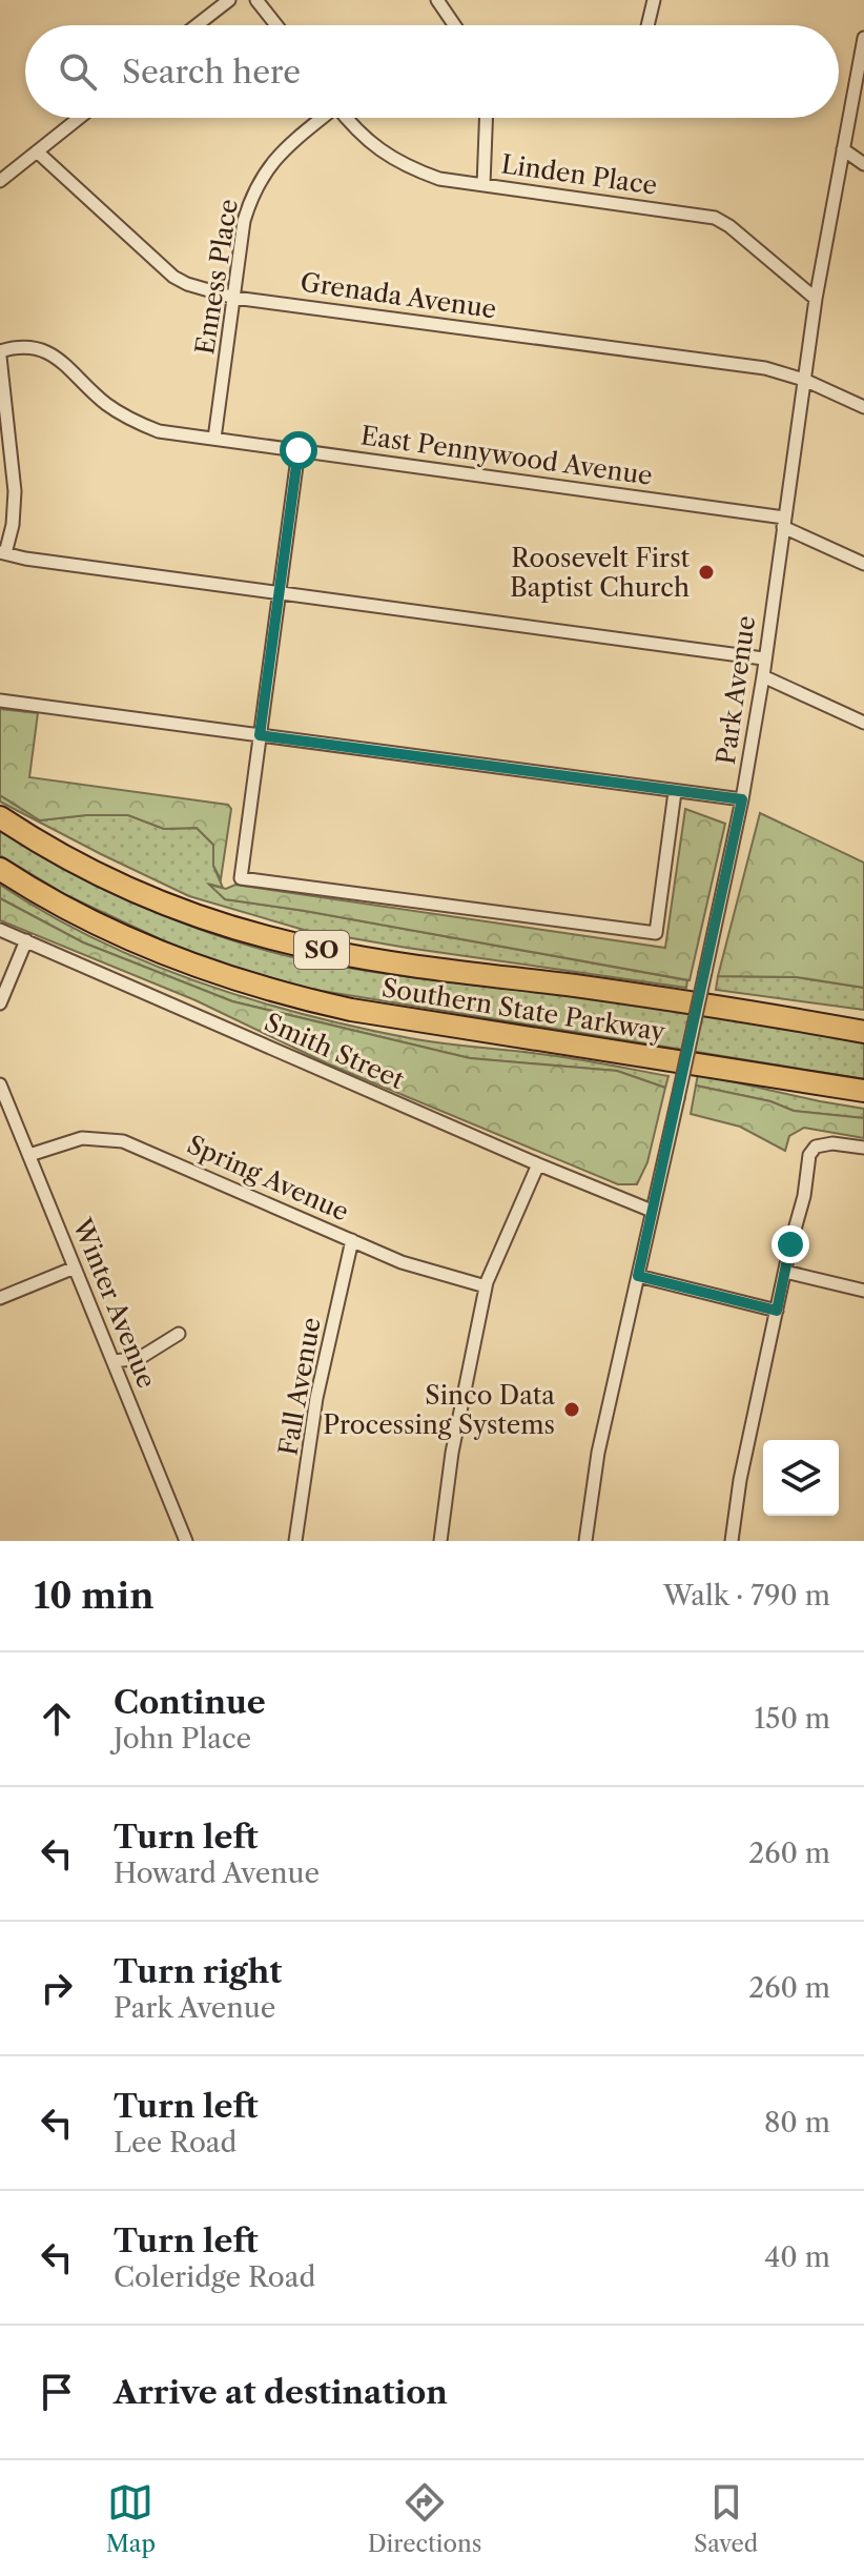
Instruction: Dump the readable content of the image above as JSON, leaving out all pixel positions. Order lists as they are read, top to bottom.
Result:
{
  "streets": {
    "highway": ["SO", "Southern State Parkway"],
    "street": [
      "Linden Place",
      "Enness Place",
      "Grenada Avenue",
      "East Pennywood Avenue",
      "Park Avenue",
      "Smith Street",
      "Spring Avenue",
      "Winter Avenue",
      "Fall Avenue"
    ]
  },
  "crossings": [
    ["Linden Place", "Park Avenue"],
    ["Enness Place", "Grenada Avenue"],
    ["Enness Place", "East Pennywood Avenue"],
    ["Grenada Avenue", "Park Avenue"],
    ["East Pennywood Avenue", "Park Avenue"],
    ["Park Avenue", "Smith Street"],
    ["Spring Avenue", "Winter Avenue"],
    ["Spring Avenue", "Fall Avenue"]
  ],
  "places": ["Roosevelt First Baptist Church", "Sinco Data Processing Systems"],
  "page": {
    "search": "Search here",
    "heading": ["10 min", "Walk · 790 m"],
    "list": [
      ["Continue", "John Place", "150 m"],
      ["Turn left", "Howard Avenue", "260 m"],
      ["Turn right", "Park Avenue", "260 m"],
      ["Turn left", "Lee Road", "80 m"],
      ["Turn left", "Coleridge Road", "40 m"],
      "Arrive at destination"
    ],
    "nav": ["Map", "Directions", "Saved"]
  }
}
